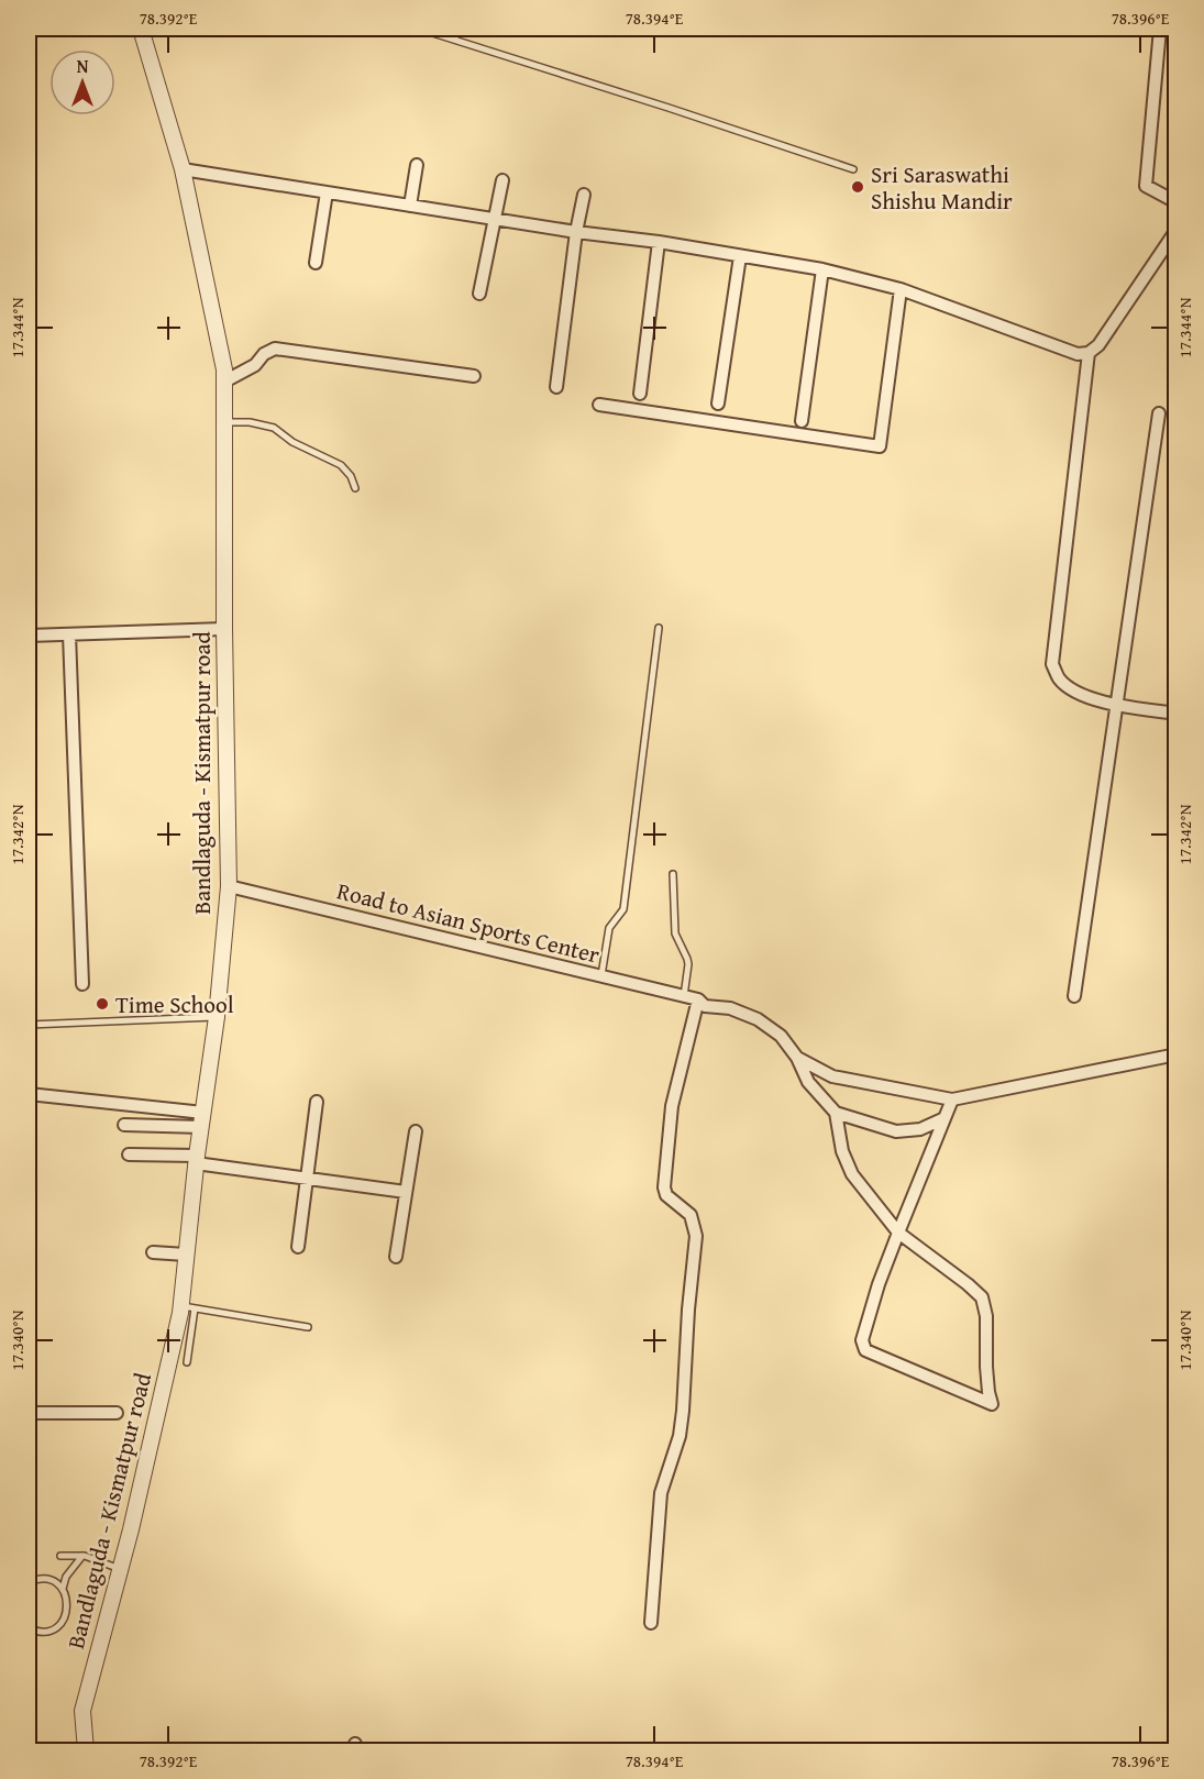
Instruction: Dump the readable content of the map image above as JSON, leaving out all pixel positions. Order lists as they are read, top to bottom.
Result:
{
  "streets": {
    "street": ["Bandlaguda - Kismatpur road", "Road to Asian Sports Center"]
  },
  "crossings": [
    ["Bandlaguda - Kismatpur road", "Road to Asian Sports Center"]
  ],
  "places": ["Sri Saraswathi Shishu Mandir", "Time School"],
  "north": "top",
  "coordinates": [
    "78.392°E",
    "78.394°E",
    "78.396°E",
    "17.344°N",
    "17.342°N",
    "17.340°N"
  ]
}
